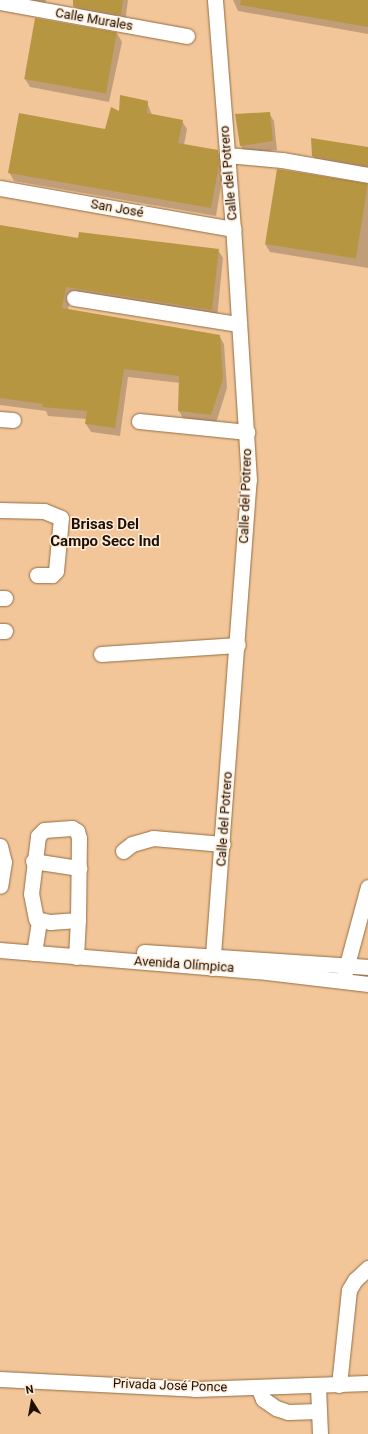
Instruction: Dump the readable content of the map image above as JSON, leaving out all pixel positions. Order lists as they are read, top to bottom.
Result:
{
  "streets": {
    "street": [
      "Calle Murales",
      "Calle del Potrero",
      "San José",
      "Avenida Olímpica",
      "Privada José Ponce"
    ]
  },
  "crossings": [
    ["Calle del Potrero", "San José"],
    ["Calle del Potrero", "Avenida Olímpica"]
  ],
  "districts": ["Brisas Del Campo Secc Ind"],
  "north": "top"
}
